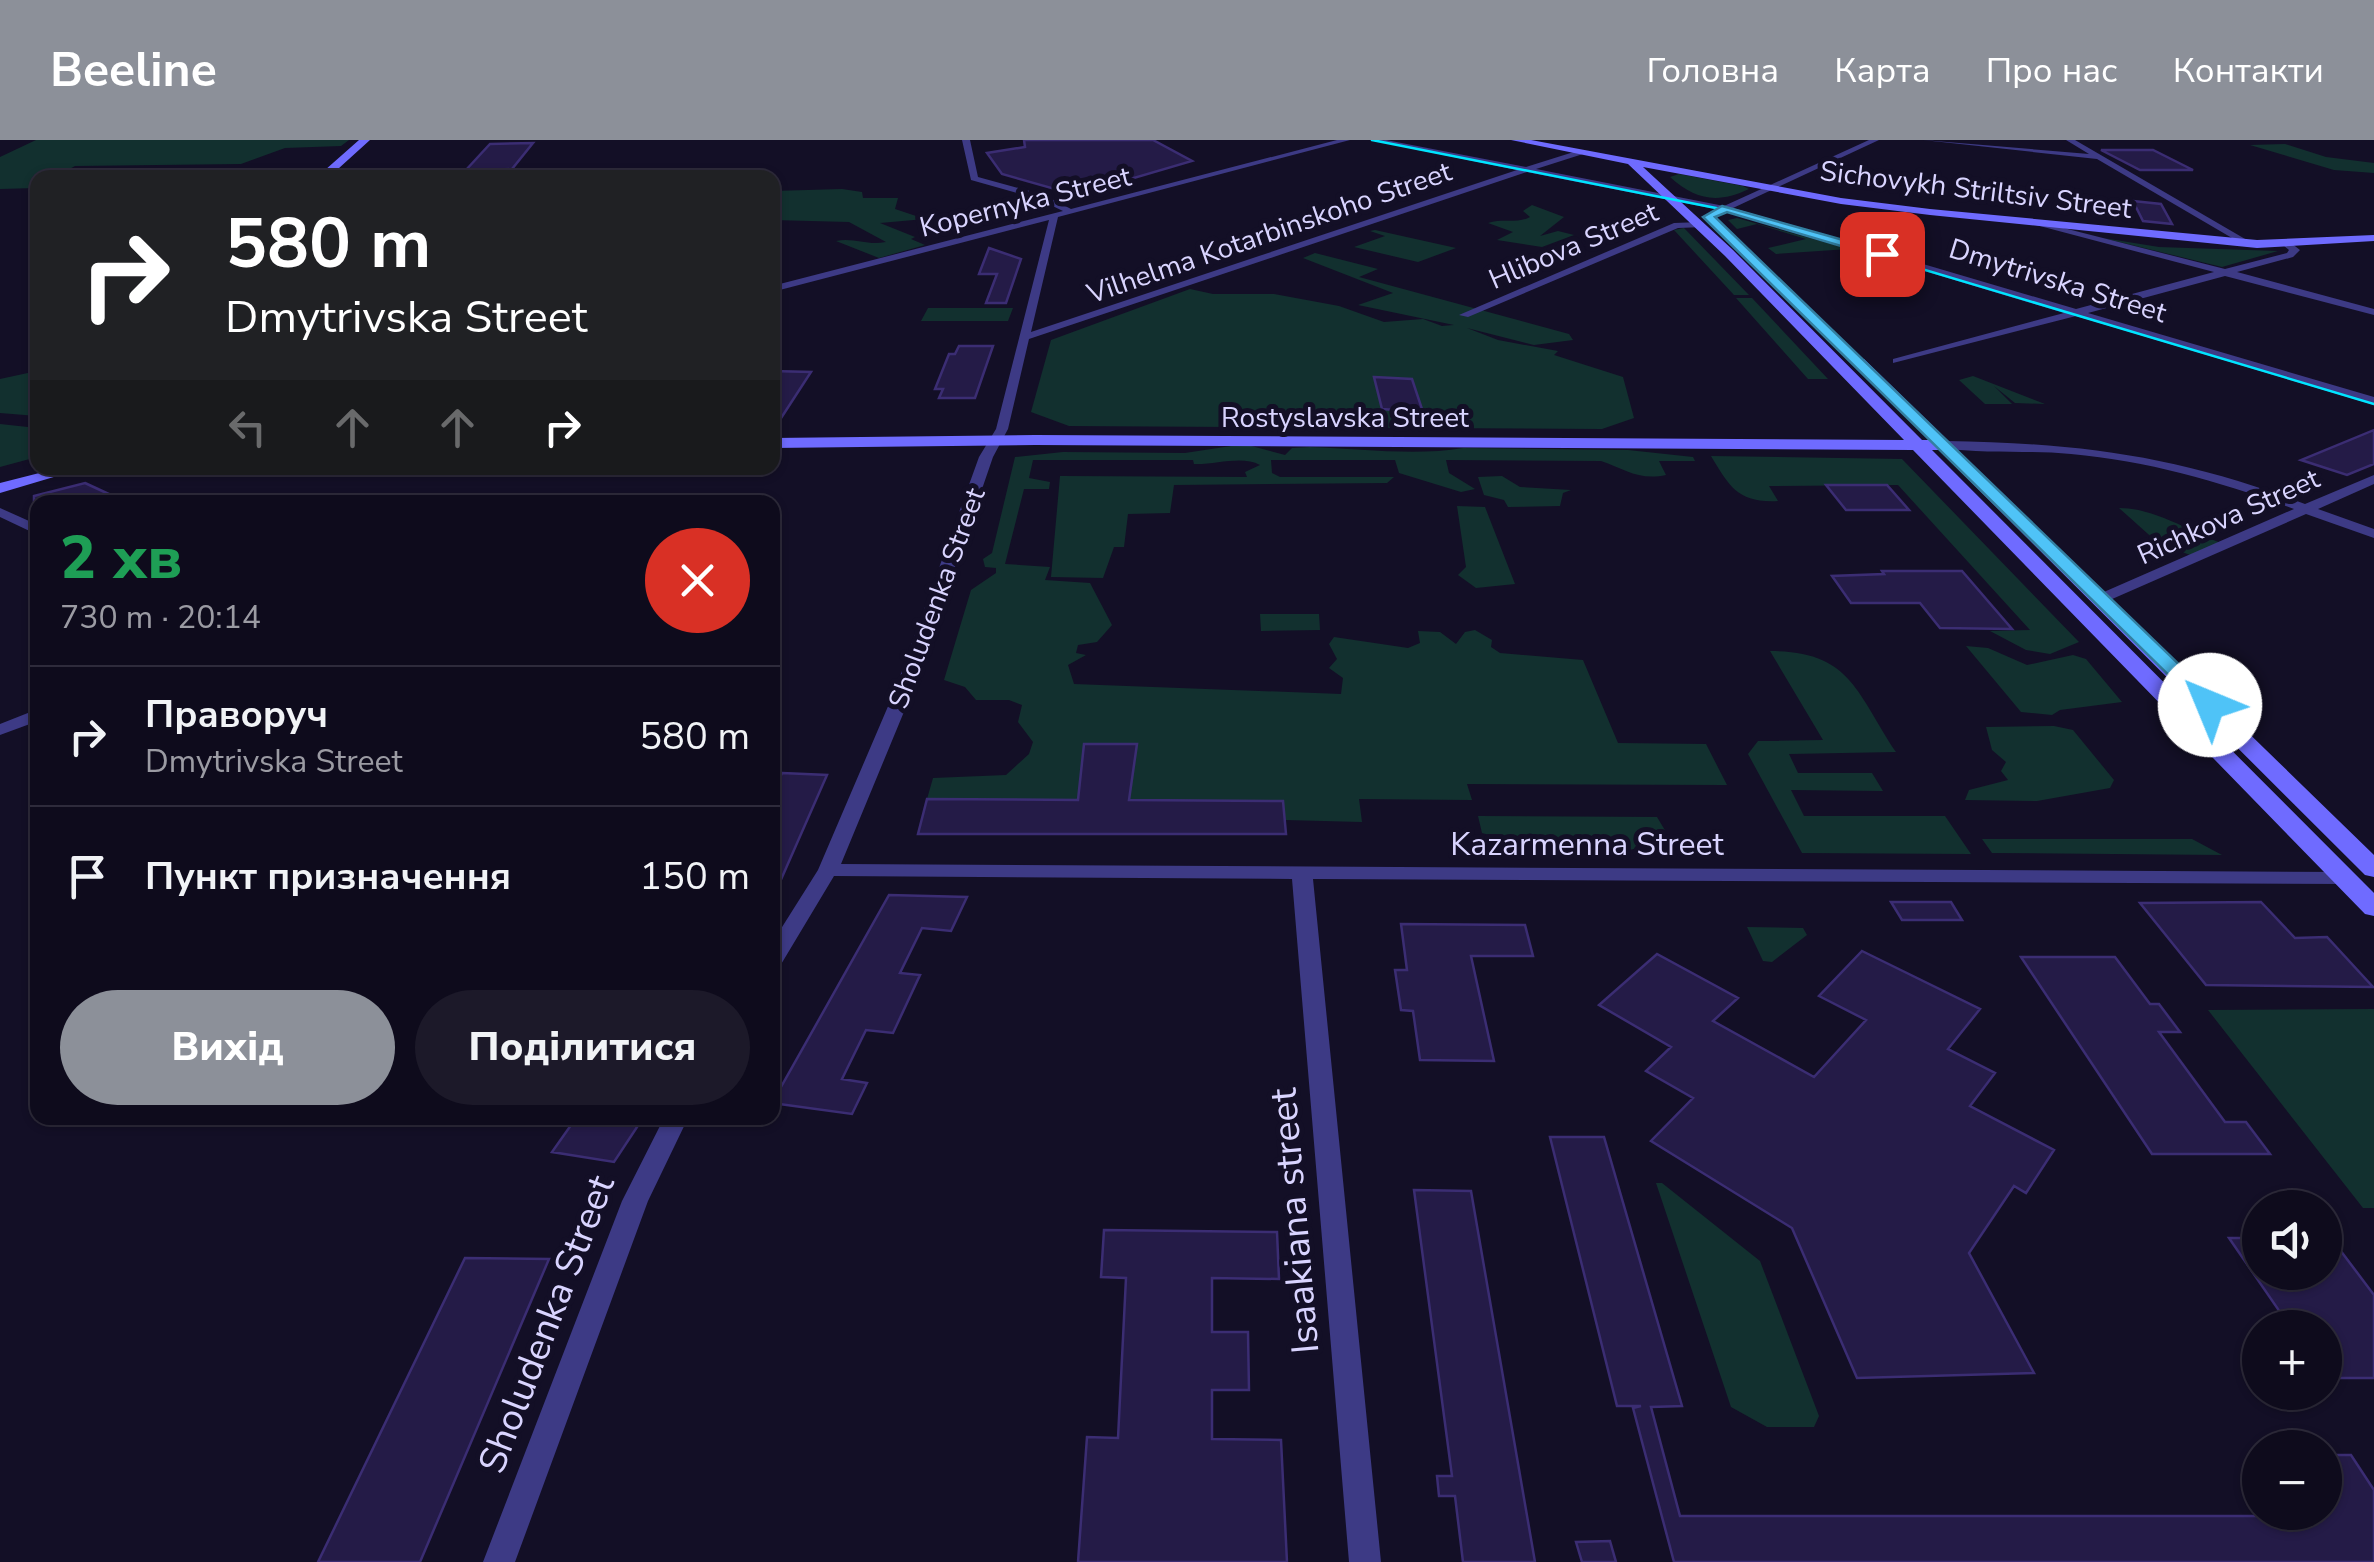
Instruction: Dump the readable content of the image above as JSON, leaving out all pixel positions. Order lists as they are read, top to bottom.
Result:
{
  "streets": {
    "main road": ["Sichovykh Striltsiv Street", "Rostyslavska Street"],
    "street": [
      "Kopernyka Street",
      "Vilhelma Kotarbinskoho Street",
      "Hlibova Street",
      "Dmytrivska Street",
      "Richkova Street",
      "Sholudenka Street",
      "Kazarmenna Street",
      "Isaakiana street"
    ]
  },
  "crossings": [
    ["Sichovykh Striltsiv Street", "Vilhelma Kotarbinskoho Street"],
    ["Sichovykh Striltsiv Street", "Hlibova Street"],
    ["Kopernyka Street", "Sholudenka Street"],
    ["Vilhelma Kotarbinskoho Street", "Dmytrivska Street"],
    ["Vilhelma Kotarbinskoho Street", "Sholudenka Street"],
    ["Hlibova Street", "Dmytrivska Street"],
    ["Rostyslavska Street", "Sholudenka Street"],
    ["Sholudenka Street", "Kazarmenna Street"],
    ["Kazarmenna Street", "Isaakiana street"]
  ],
  "page": {
    "header": "Beeline",
    "nav": [
      "Головна",
      "Карта",
      "Про нас",
      "Контакти"
    ],
    "turn": ["580 m", "Dmytrivska Street"],
    "heading": ["2 хв", "730 m · 20:14"],
    "list": [
      {
        "name": "Праворуч",
        "note": "Dmytrivska Street",
        "value": "580 m"
      },
      {
        "name": "Пункт призначення",
        "value": "150 m"
      }
    ],
    "buttons": ["Вихід", "Поділитися"],
    "map_buttons": ["+", "−"]
  }
}
